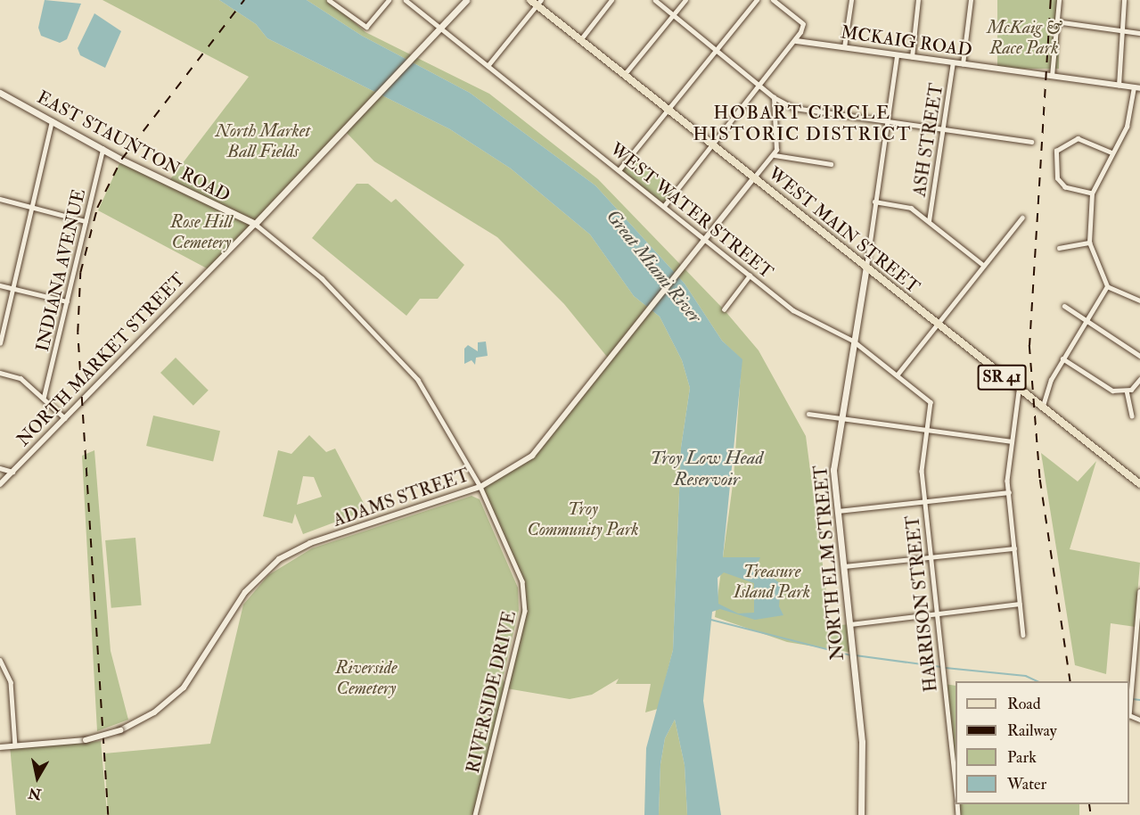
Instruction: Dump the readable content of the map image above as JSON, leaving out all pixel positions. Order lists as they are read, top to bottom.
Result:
{
  "streets": {
    "main road": [
      "EAST STAUNTON ROAD",
      "WEST MAIN STREET",
      "NORTH MARKET STREET",
      "SR 41",
      "NORTH ELM STREET"
    ],
    "street": [
      "MCKAIG ROAD",
      "ASH STREET",
      "WEST WATER STREET",
      "INDIANA AVENUE",
      "ADAMS STREET",
      "HARRISON STREET",
      "RIVERSIDE DRIVE"
    ]
  },
  "crossings": [
    ["MCKAIG ROAD", "ASH STREET"],
    ["EAST STAUNTON ROAD", "INDIANA AVENUE"],
    ["EAST STAUNTON ROAD", "NORTH MARKET STREET"],
    ["EAST STAUNTON ROAD", "RIVERSIDE DRIVE"],
    ["WEST WATER STREET", "NORTH MARKET STREET"],
    ["WEST WATER STREET", "ADAMS STREET"],
    ["WEST WATER STREET", "NORTH ELM STREET"],
    ["WEST WATER STREET", "HARRISON STREET"],
    ["WEST MAIN STREET", "ADAMS STREET"],
    ["WEST MAIN STREET", "NORTH ELM STREET"],
    ["NORTH MARKET STREET", "RIVERSIDE DRIVE"],
    ["ADAMS STREET", "RIVERSIDE DRIVE"]
  ],
  "districts": ["HOBART CIRCLE HISTORIC DISTRICT"],
  "water": ["Great Miami River", "Troy Low Head Reservoir"],
  "parks": [
    "McKaig & Race Park",
    "North Market Ball Fields",
    "Rose Hill Cemetery",
    "Troy Community Park",
    "Treasure Island Park",
    "Riverside Cemetery"
  ],
  "legend": [
    "Road",
    "Railway",
    "Park",
    "Water"
  ],
  "north": "bottom"
}
